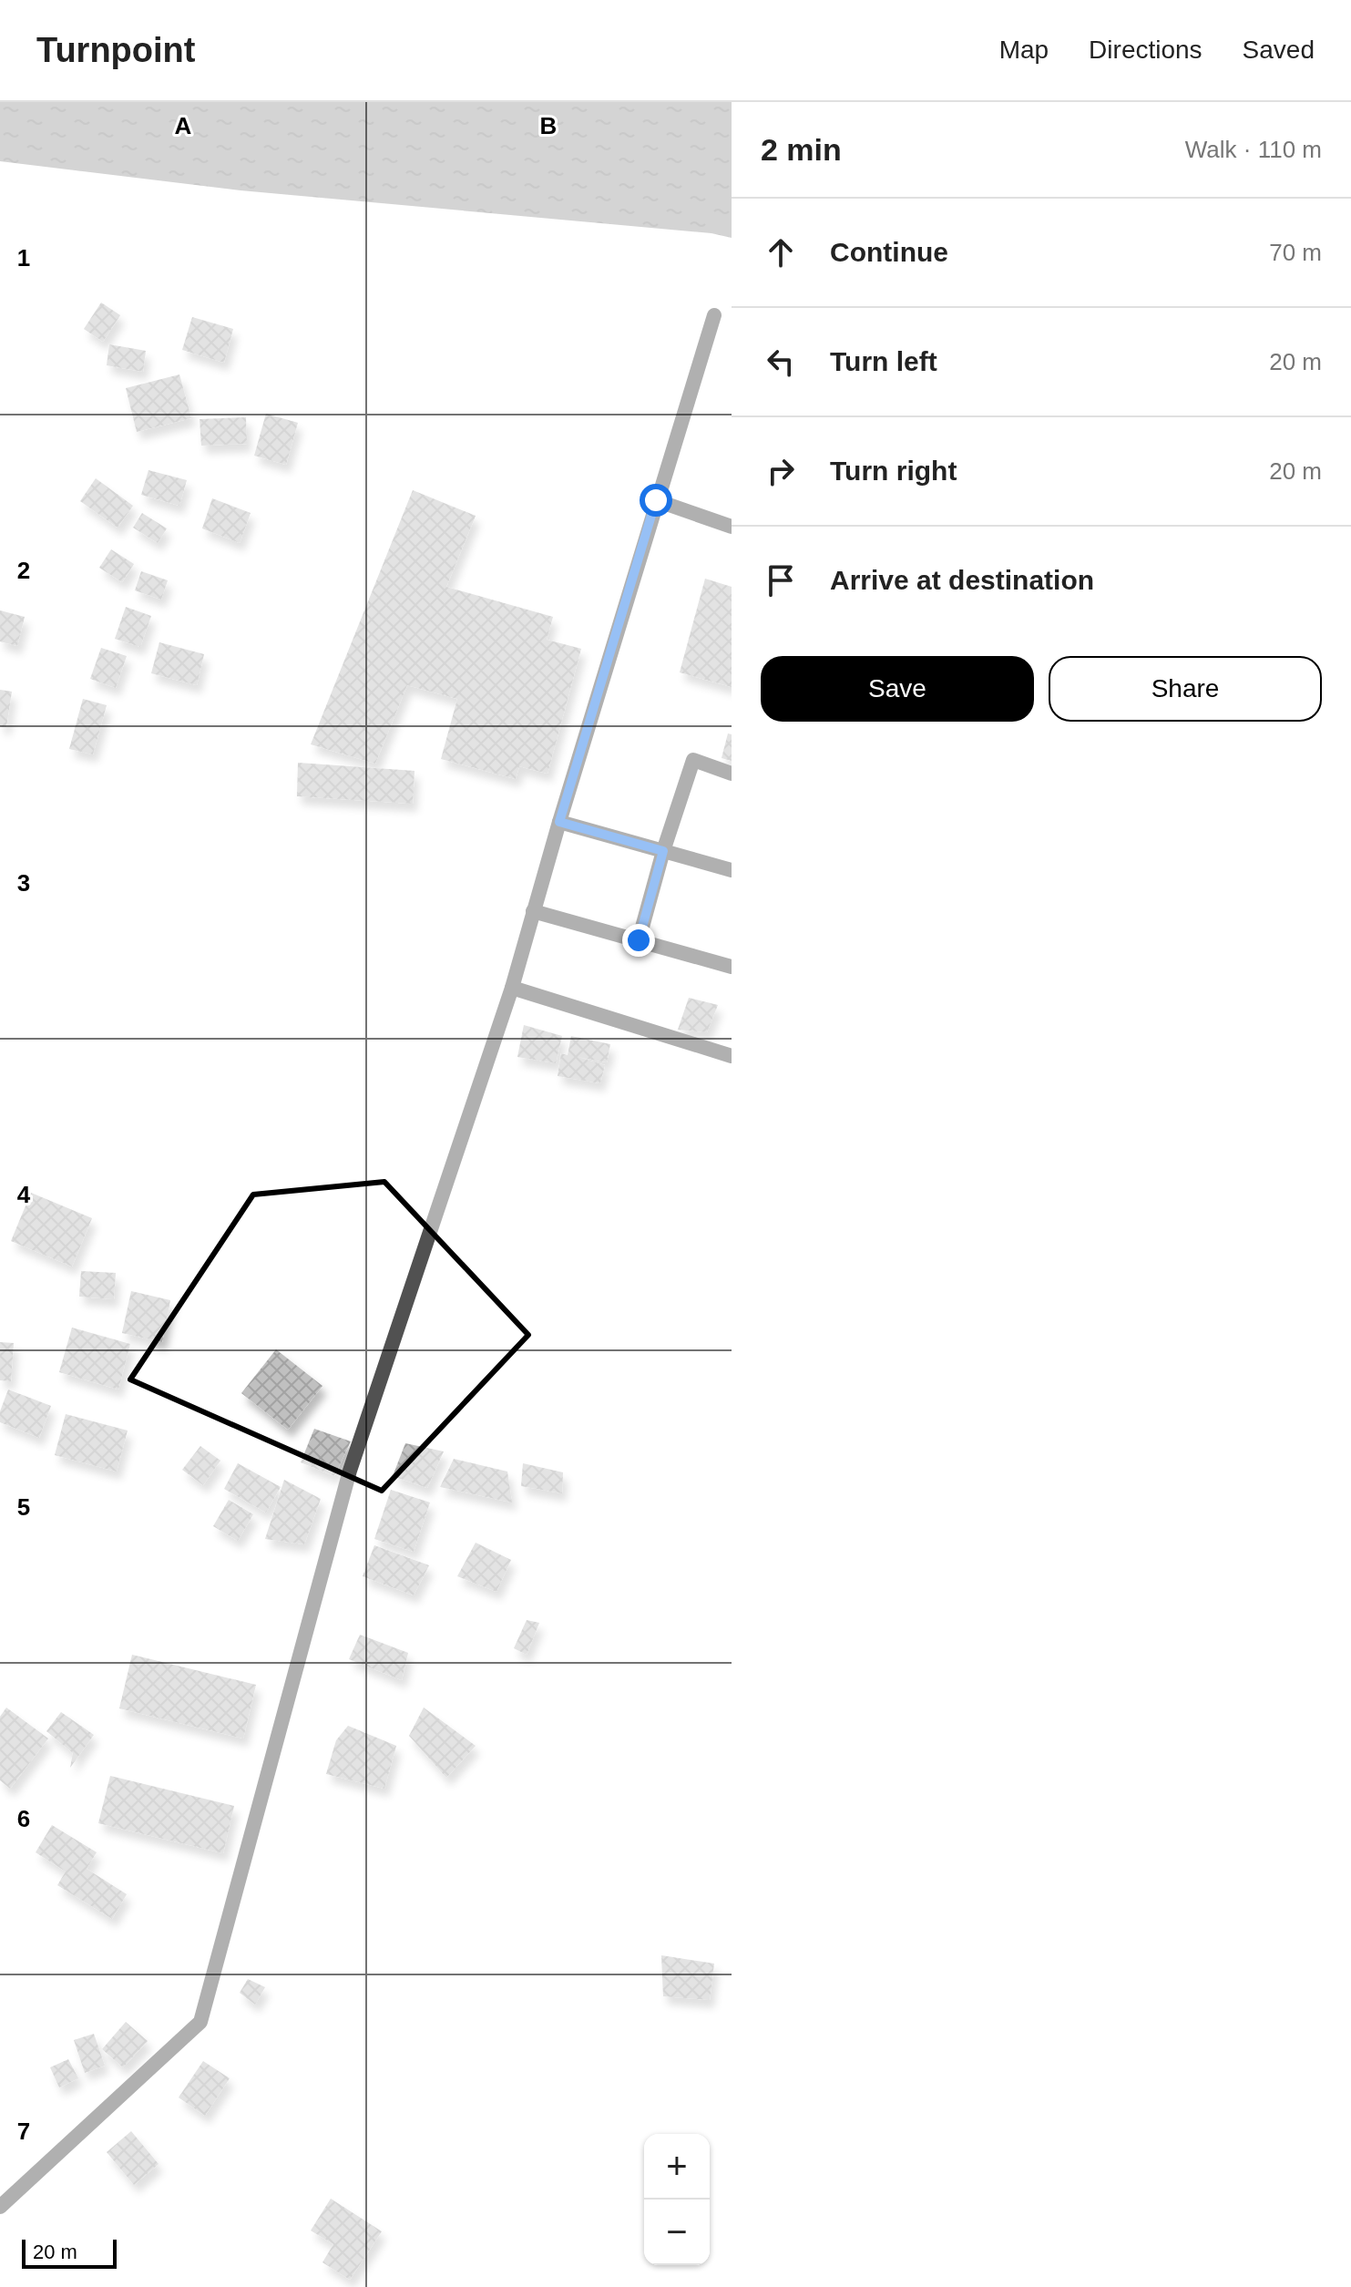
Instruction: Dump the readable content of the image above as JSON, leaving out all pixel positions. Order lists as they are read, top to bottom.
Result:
{
  "scale_bar": "20 m",
  "page": {
    "header": "Turnpoint",
    "nav": ["Map", "Directions", "Saved"],
    "heading": ["2 min", "Walk · 110 m"],
    "list": [
      ["Continue", "70 m"],
      ["Turn left", "20 m"],
      ["Turn right", "20 m"],
      "Arrive at destination"
    ],
    "buttons": ["Save", "Share"],
    "map_buttons": ["+", "−"],
    "scale": "20 m"
  },
  "grid": {
    "columns": ["A", "B"],
    "rows": [
      "1",
      "2",
      "3",
      "4",
      "5",
      "6",
      "7"
    ]
  }
}
